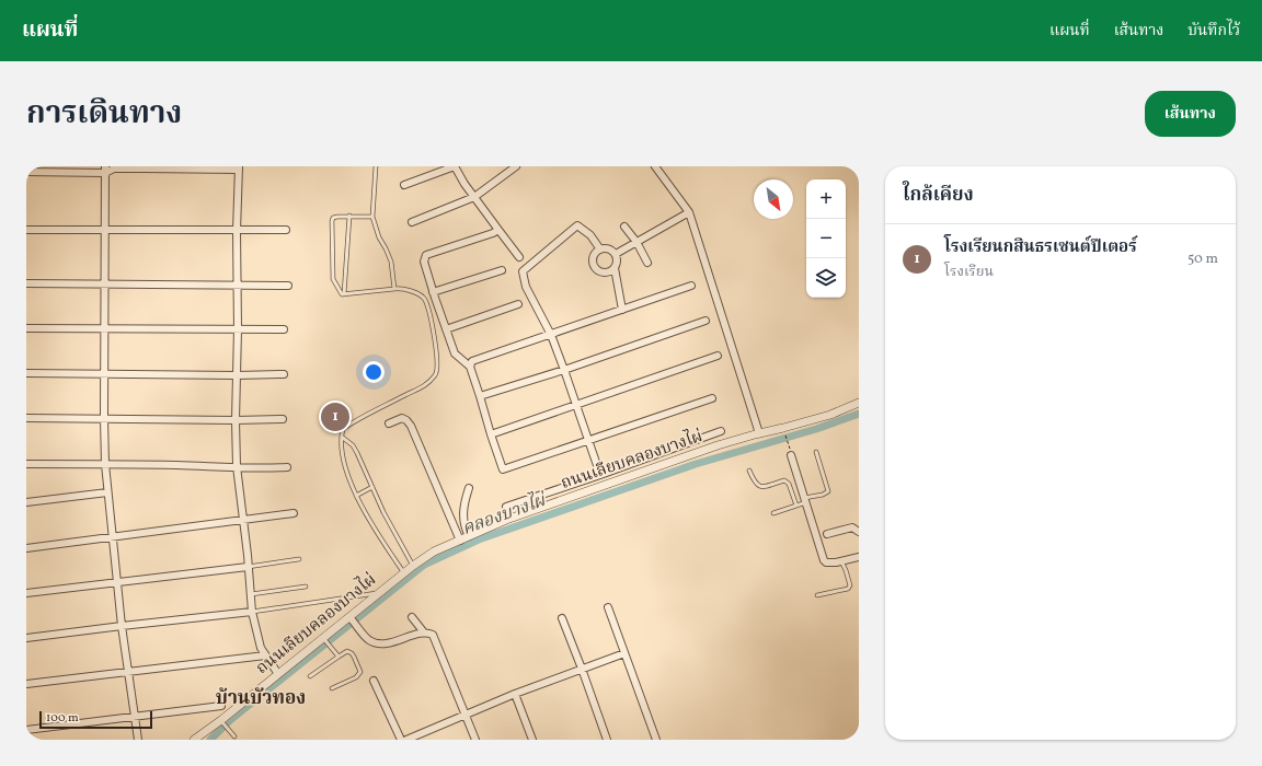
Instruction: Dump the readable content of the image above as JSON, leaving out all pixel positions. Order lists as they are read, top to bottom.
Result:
{
  "streets": {
    "street": ["ถนนเลียบคลองบางไผ่"]
  },
  "districts": ["บ้านบัวทอง"],
  "water": ["คลองบางไผ่"],
  "scale_bar": "100 m",
  "north": "bottom right",
  "page": {
    "header": "แผนที่",
    "nav": ["แผนที่", "เส้นทาง", "บันทึกไว้"],
    "title": "การเดินทาง",
    "buttons": "เส้นทาง",
    "heading": "ใกล้เคียง",
    "map_buttons": ["+", "−"],
    "list": [
      {
        "mark": "1",
        "name": "โรงเรียนกสินธรเซนต์ปีเตอร์",
        "note": "โรงเรียน",
        "value": "50 m"
      }
    ],
    "pins": "1",
    "scale": "100 m"
  }
}
